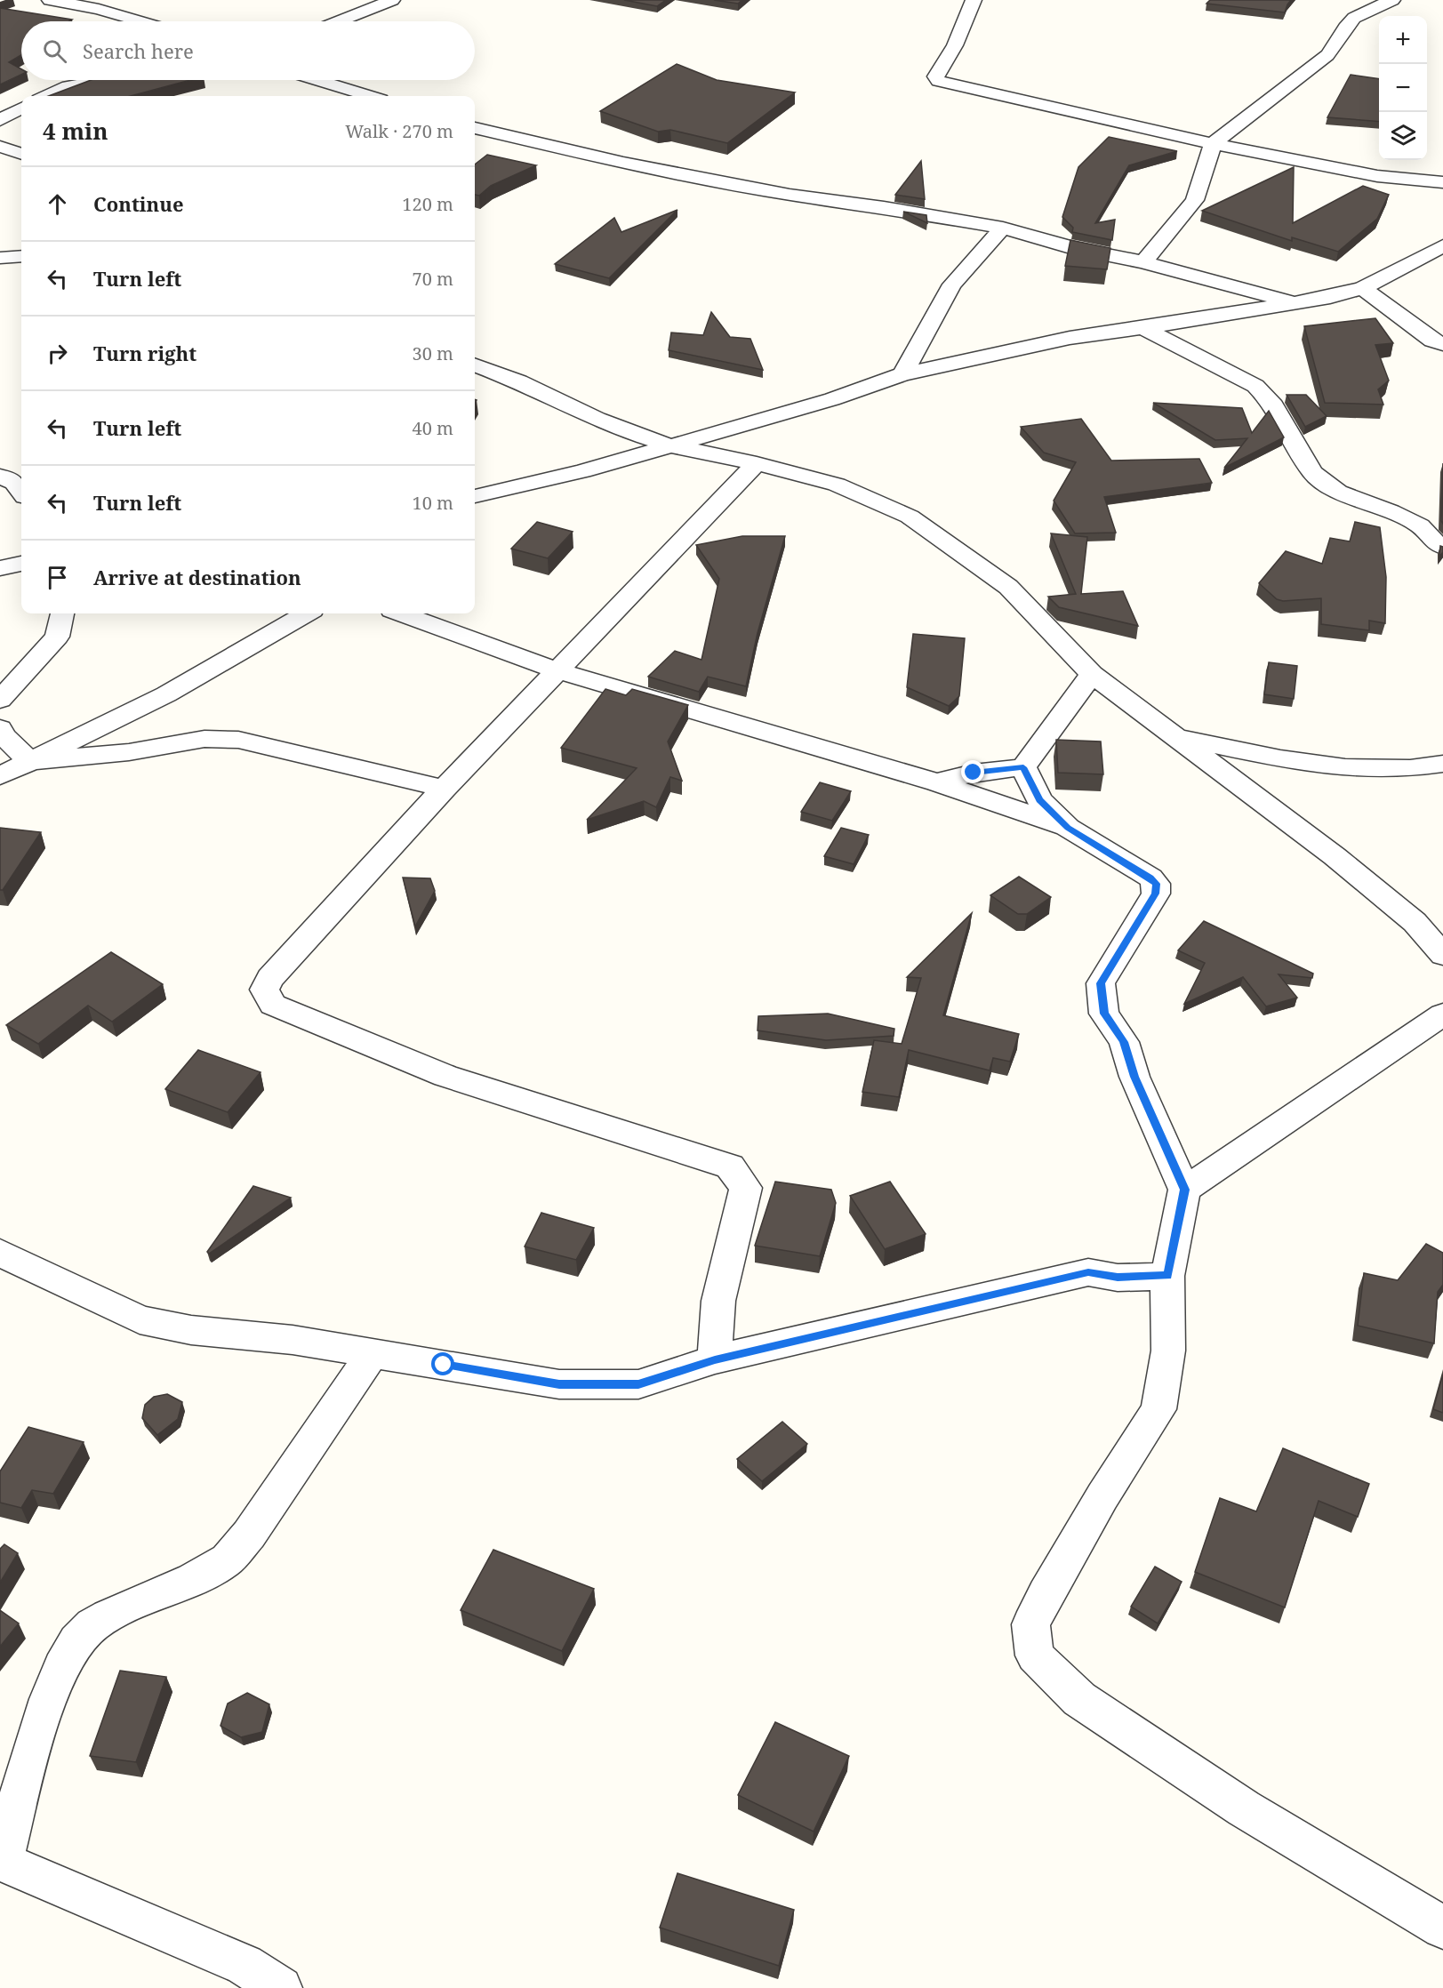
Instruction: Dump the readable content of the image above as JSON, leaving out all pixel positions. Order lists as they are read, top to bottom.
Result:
{
  "page": {
    "map_buttons": ["+", "−"],
    "search": "Search here",
    "heading": ["4 min", "Walk · 270 m"],
    "list": [
      ["Continue", "120 m"],
      ["Turn left", "70 m"],
      ["Turn right", "30 m"],
      ["Turn left", "40 m"],
      ["Turn left", "10 m"],
      "Arrive at destination"
    ]
  }
}
